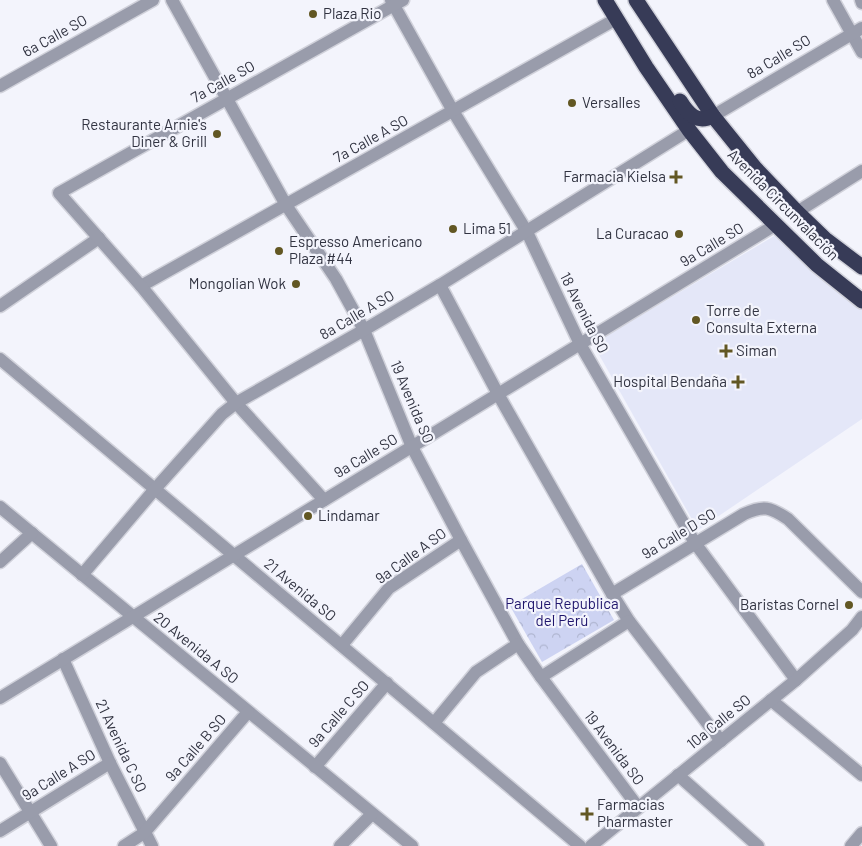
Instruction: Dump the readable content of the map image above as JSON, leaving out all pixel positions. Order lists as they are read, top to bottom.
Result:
{
  "streets": {
    "highway": ["Avenida Circunvalación"],
    "street": [
      "6a Calle SO",
      "8a Calle SO",
      "7a Calle SO",
      "7a Calle A SO",
      "9a Calle SO",
      "18 Avenida SO",
      "8a Calle A SO",
      "19 Avenida SO",
      "9a Calle D SO",
      "9a Calle A SO",
      "21 Avenida SO",
      "20 Avenida A SO",
      "9a Calle C SO",
      "10a Calle SO",
      "21 Avenida C SO",
      "9a Calle B SO"
    ]
  },
  "crossings": [
    ["8a Calle SO", "Avenida Circunvalación"],
    ["7a Calle SO", "18 Avenida SO"],
    ["7a Calle SO", "19 Avenida SO"],
    ["7a Calle A SO", "Avenida Circunvalación"],
    ["7a Calle A SO", "18 Avenida SO"],
    ["7a Calle A SO", "19 Avenida SO"],
    ["Avenida Circunvalación", "9a Calle SO"],
    ["Avenida Circunvalación", "8a Calle A SO"],
    ["9a Calle SO", "18 Avenida SO"],
    ["9a Calle SO", "19 Avenida SO"],
    ["9a Calle SO", "21 Avenida SO"],
    ["9a Calle SO", "20 Avenida A SO"],
    ["9a Calle SO", "21 Avenida C SO"],
    ["18 Avenida SO", "8a Calle A SO"],
    ["18 Avenida SO", "9a Calle D SO"],
    ["18 Avenida SO", "10a Calle SO"],
    ["8a Calle A SO", "19 Avenida SO"],
    ["8a Calle A SO", "21 Avenida SO"],
    ["8a Calle A SO", "20 Avenida A SO"],
    ["19 Avenida SO", "9a Calle A SO"],
    ["19 Avenida SO", "10a Calle SO"],
    ["9a Calle A SO", "21 Avenida SO"],
    ["9a Calle A SO", "21 Avenida C SO"],
    ["21 Avenida SO", "9a Calle C SO"],
    ["20 Avenida A SO", "9a Calle C SO"],
    ["20 Avenida A SO", "9a Calle B SO"],
    ["21 Avenida C SO", "9a Calle B SO"]
  ],
  "parks": ["Parque Republica del Perú"],
  "places": {
    "other": [
      "Plaza Rio",
      "Versalles",
      "Restaurante Arnie's Diner & Grill",
      "Lima 51",
      "La Curacao",
      "Espresso Americano Plaza #44",
      "Mongolian Wok",
      "Torre de Consulta Externa",
      "Lindamar",
      "Baristas Cornel"
    ],
    "health": [
      "Farmacia Kielsa",
      "Siman",
      "Hospital Bendaña",
      "Farmacias Pharmaster"
    ]
  }
}
